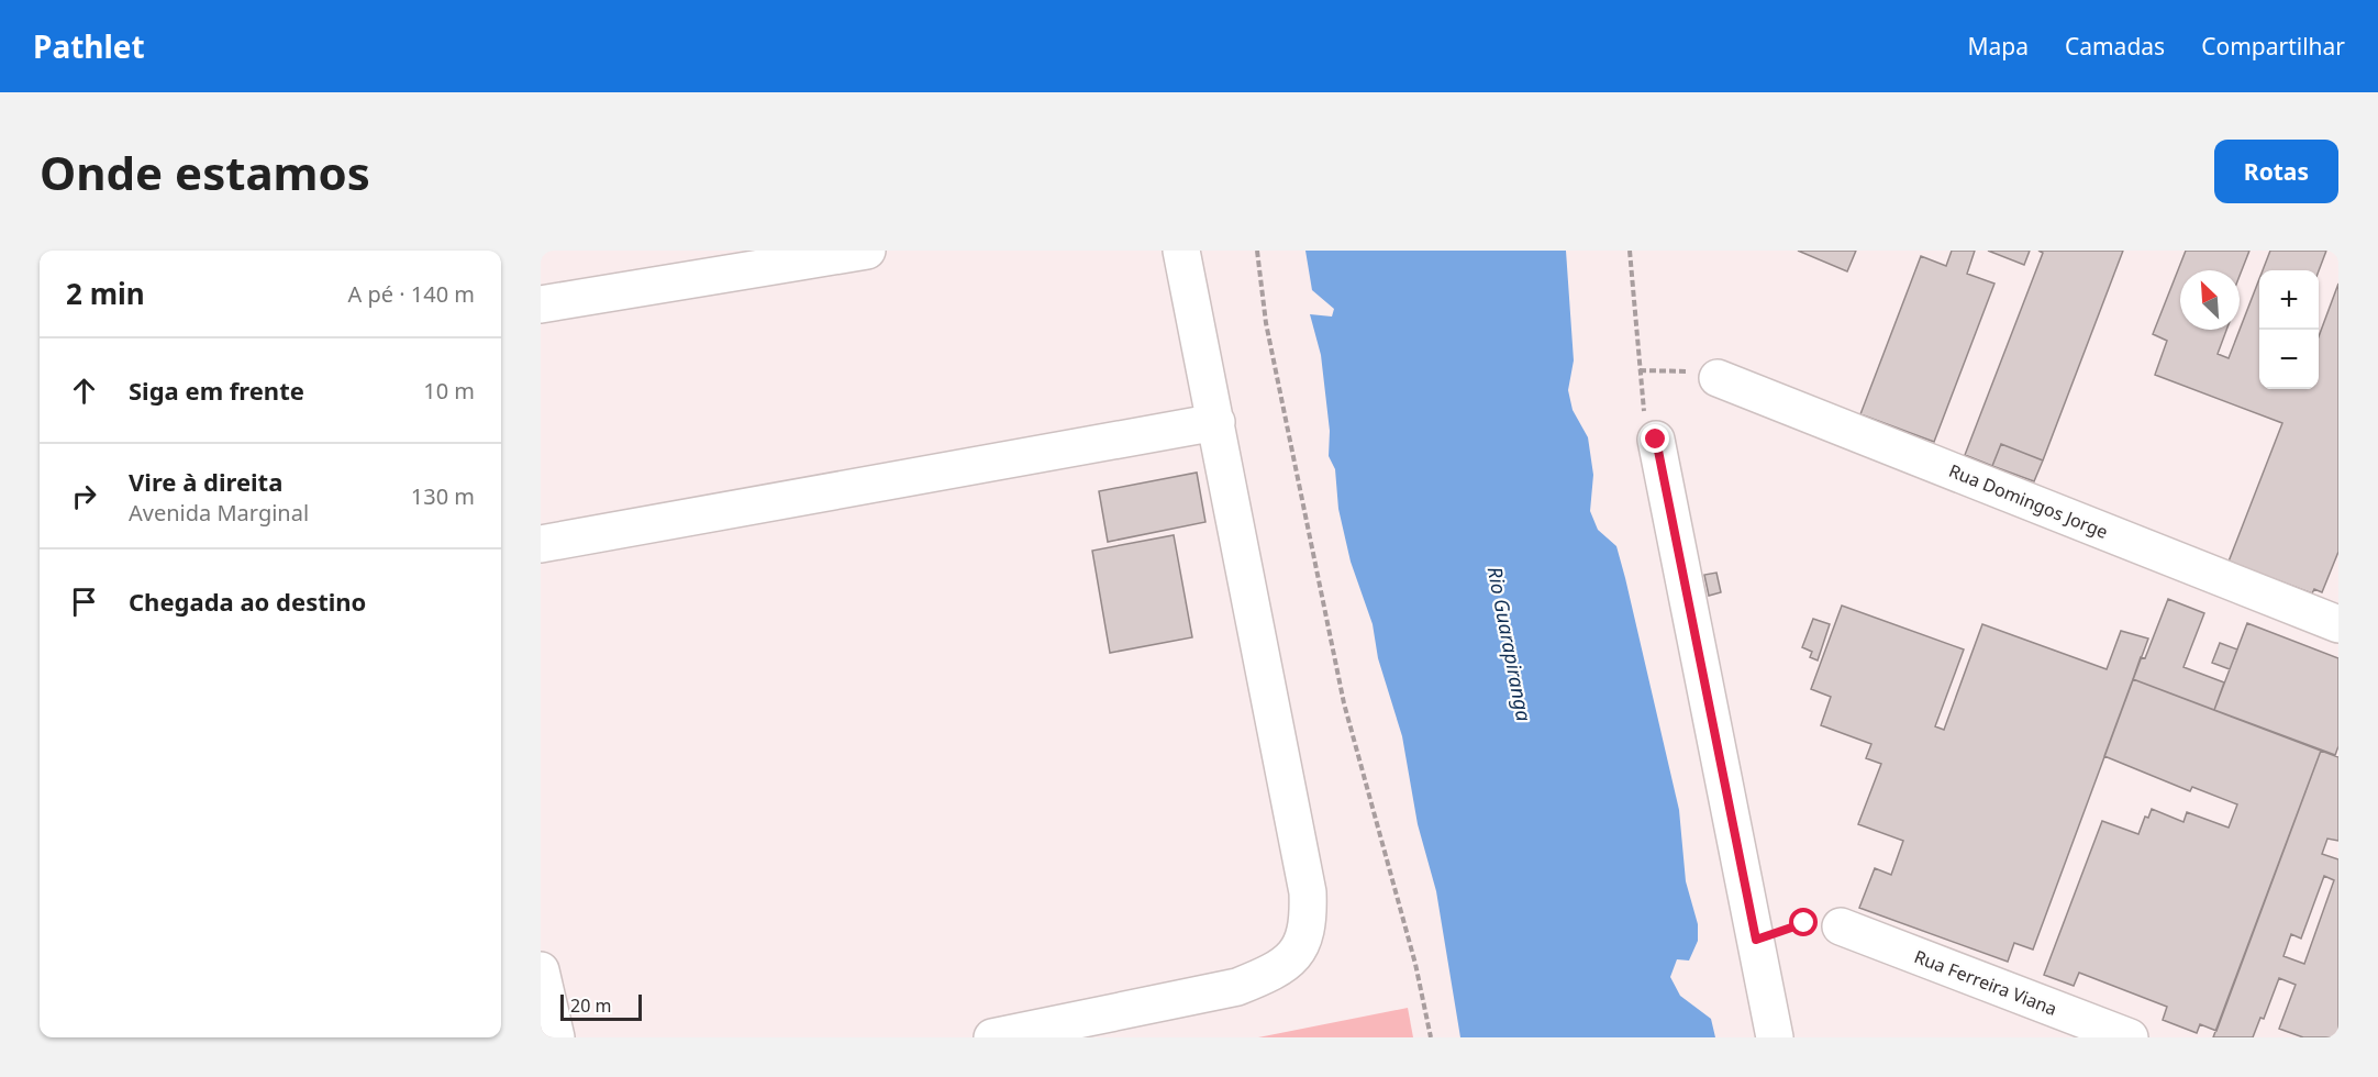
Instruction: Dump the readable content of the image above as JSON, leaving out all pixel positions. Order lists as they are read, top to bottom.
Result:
{
  "streets": {
    "street": ["Rua Domingos Jorge", "Rua Ferreira Viana"]
  },
  "water": ["Rio Guarapiranga"],
  "scale_bar": "20 m",
  "north": "top left",
  "page": {
    "header": "Pathlet",
    "nav": ["Mapa", "Camadas", "Compartilhar"],
    "buttons": "Rotas",
    "title": "Onde estamos",
    "heading": ["2 min", "A pé · 140 m"],
    "map_buttons": ["+", "−"],
    "list": [
      ["Siga em frente", "10 m"],
      ["Vire à direita", "Avenida Marginal", "130 m"],
      "Chegada ao destino"
    ],
    "scale": "20 m"
  }
}
